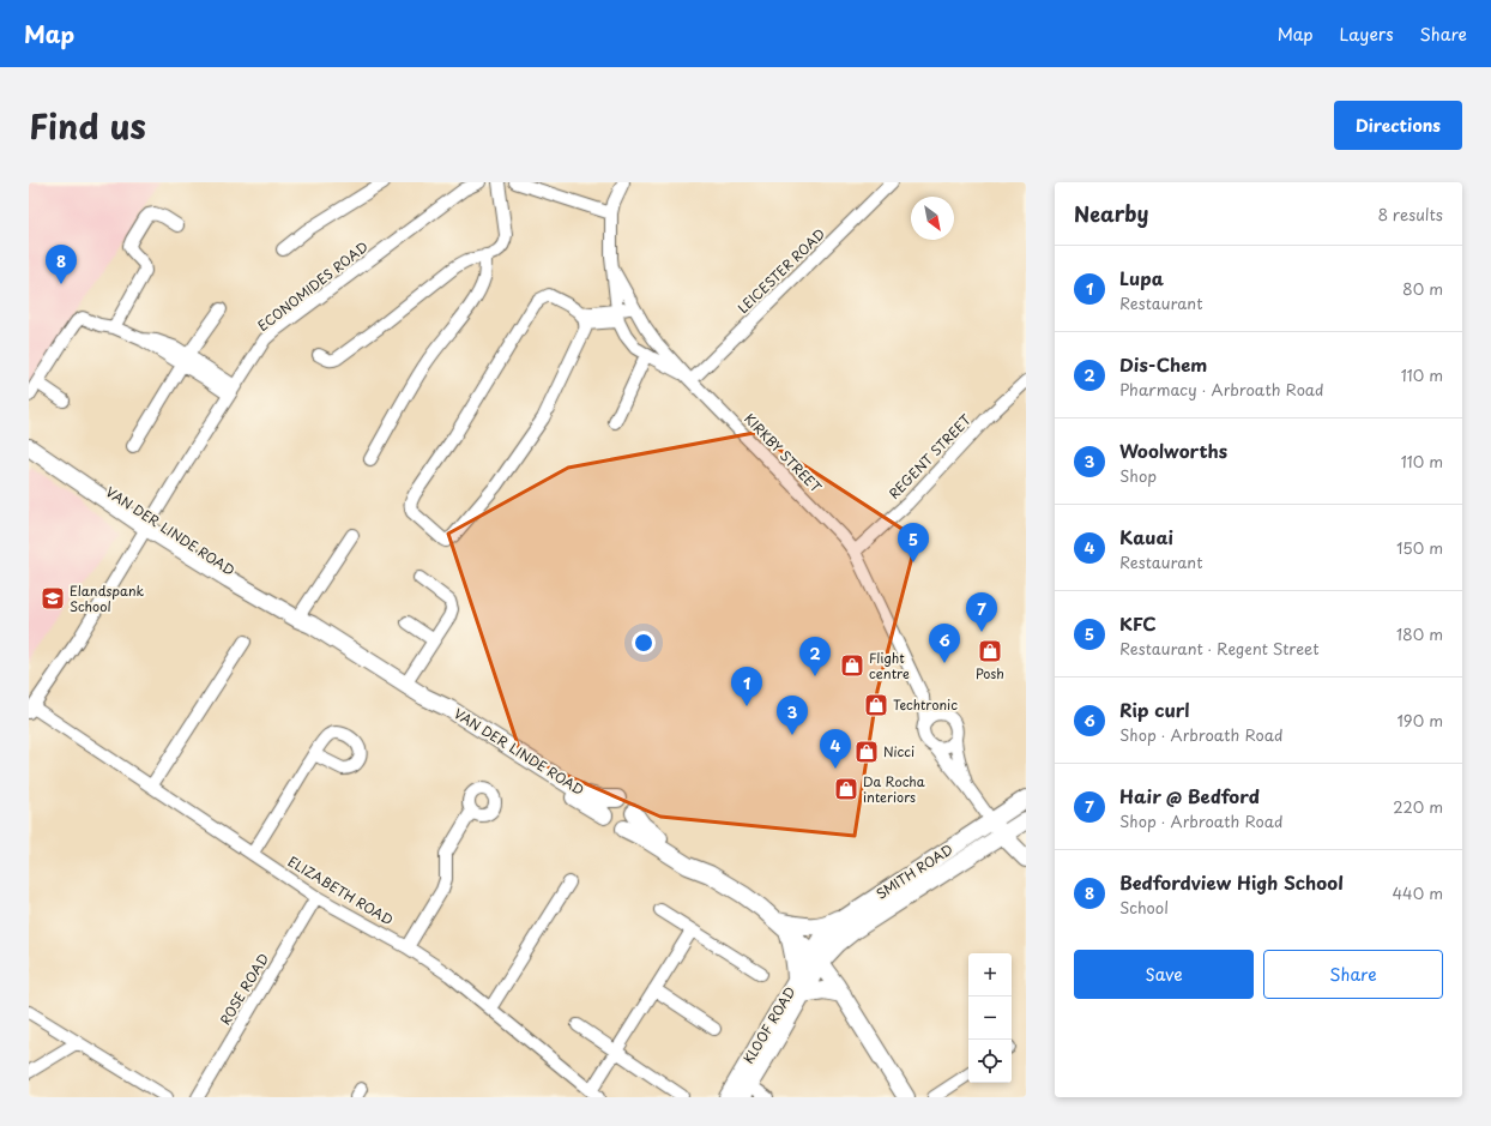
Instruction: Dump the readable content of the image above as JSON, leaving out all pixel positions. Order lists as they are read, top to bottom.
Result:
{
  "streets": {
    "main road": ["VAN DER LINDE ROAD", "SMITH ROAD", "KLOOF ROAD"],
    "street": [
      "LEICESTER ROAD",
      "ECONOMIDES ROAD",
      "KIRKBY STREET",
      "REGENT STREET",
      "ELIZABETH ROAD",
      "ROSE ROAD"
    ]
  },
  "crossings": [
    ["LEICESTER ROAD", "KIRKBY STREET"],
    ["ECONOMIDES ROAD", "VAN DER LINDE ROAD"],
    ["ECONOMIDES ROAD", "ELIZABETH ROAD"],
    ["KIRKBY STREET", "REGENT STREET"],
    ["SMITH ROAD", "KLOOF ROAD"],
    ["ELIZABETH ROAD", "ROSE ROAD"]
  ],
  "places": {
    "school or university": ["Elandspank School"],
    "shop": [
      "Posh",
      "Flight centre",
      "Techtronic",
      "Nicci",
      "Da Rocha interiors"
    ]
  },
  "north": "bottom right",
  "page": {
    "header": "Map",
    "nav": ["Map", "Layers", "Share"],
    "title": "Find us",
    "buttons": [
      "Directions",
      ["Save", "Share"]
    ],
    "heading": ["Nearby", "8 results"],
    "pins": [
      "8",
      "5",
      "7",
      "6",
      "2",
      "1",
      "3",
      "4"
    ],
    "list": [
      {
        "mark": "1",
        "name": "Lupa",
        "note": "Restaurant",
        "value": "80 m"
      },
      {
        "mark": "2",
        "name": "Dis-Chem",
        "note": "Pharmacy · Arbroath Road",
        "value": "110 m"
      },
      {
        "mark": "3",
        "name": "Woolworths",
        "note": "Shop",
        "value": "110 m"
      },
      {
        "mark": "4",
        "name": "Kauai",
        "note": "Restaurant",
        "value": "150 m"
      },
      {
        "mark": "5",
        "name": "KFC",
        "note": "Restaurant · Regent Street",
        "value": "180 m"
      },
      {
        "mark": "6",
        "name": "Rip curl",
        "note": "Shop · Arbroath Road",
        "value": "190 m"
      },
      {
        "mark": "7",
        "name": "Hair @ Bedford",
        "note": "Shop · Arbroath Road",
        "value": "220 m"
      },
      {
        "mark": "8",
        "name": "Bedfordview High School",
        "note": "School",
        "value": "440 m"
      }
    ],
    "map_buttons": ["+", "−"]
  }
}
